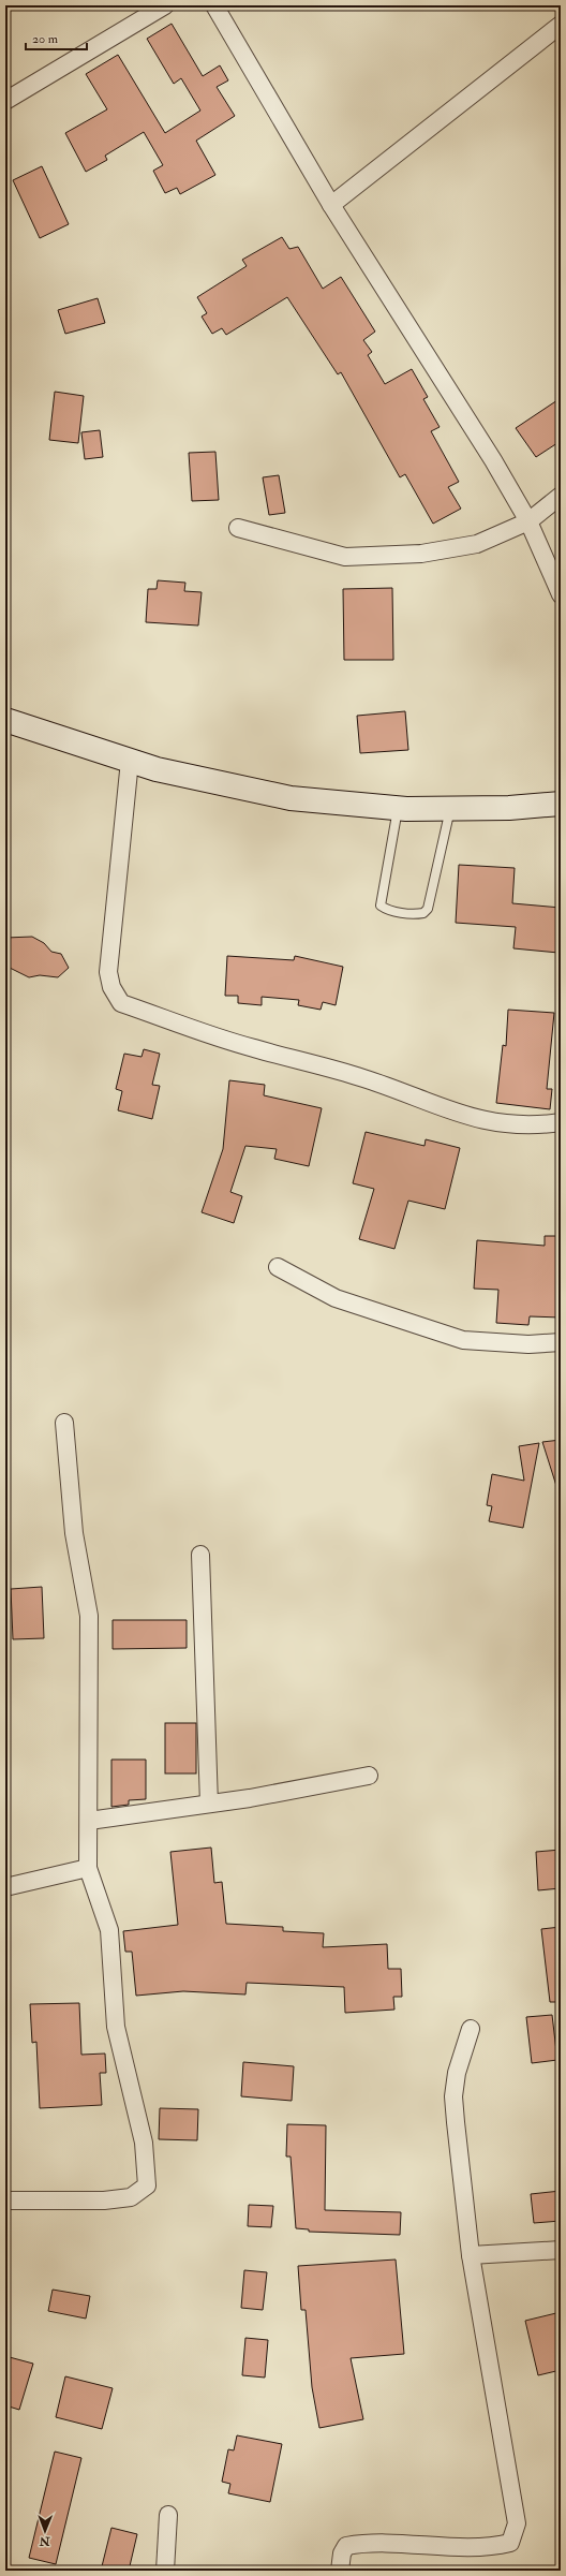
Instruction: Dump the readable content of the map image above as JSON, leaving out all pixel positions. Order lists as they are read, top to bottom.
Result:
{
  "scale_bar": "20 m",
  "north": "bottom"
}
